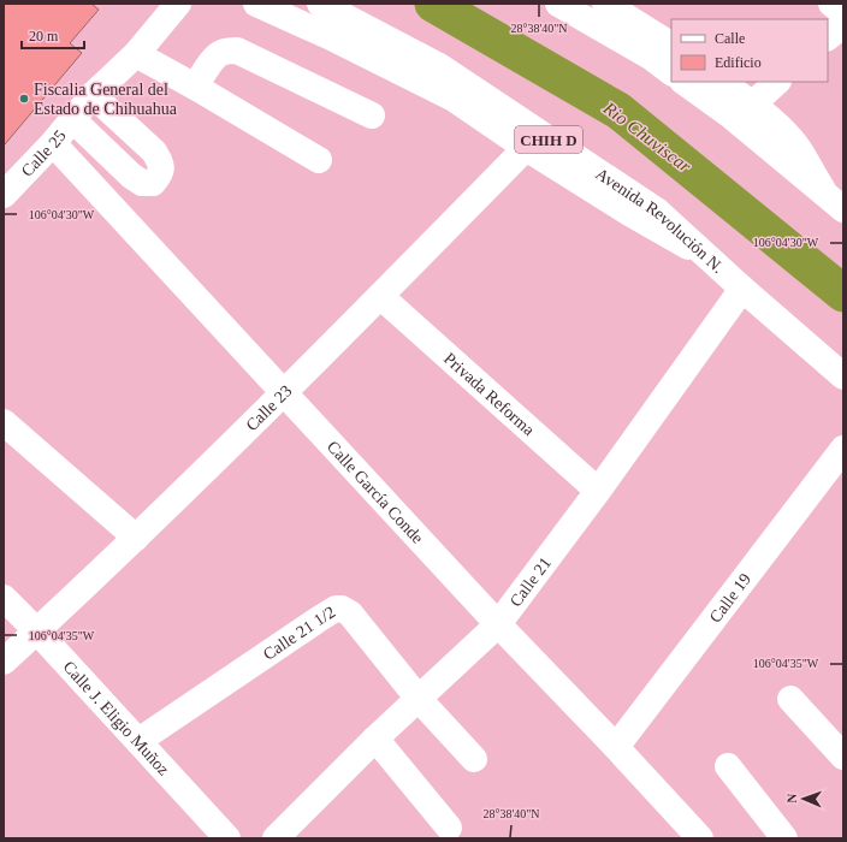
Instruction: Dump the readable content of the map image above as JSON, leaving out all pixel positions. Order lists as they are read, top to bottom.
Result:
{
  "streets": {
    "street": [
      "CHIH D",
      "Calle 25",
      "Avenida Revolución N.",
      "Privada Reforma",
      "Calle 23",
      "Calle García Conde",
      "Calle 21",
      "Calle 19",
      "Calle 21 1/2",
      "Calle J. Eligio Muñoz"
    ]
  },
  "crossings": [
    ["Calle 25", "Calle García Conde"],
    ["Avenida Revolución N.", "Calle 21"],
    ["Privada Reforma", "Calle 23"],
    ["Privada Reforma", "Calle 21"],
    ["Calle 23", "Calle García Conde"],
    ["Calle 23", "Calle J. Eligio Muñoz"],
    ["Calle García Conde", "Calle 21"],
    ["Calle García Conde", "Calle 19"],
    ["Calle 21", "Calle 21 1/2"],
    ["Calle 21 1/2", "Calle J. Eligio Muñoz"]
  ],
  "water": ["Rio Chuviscar"],
  "places": ["Fiscalia General del Estado de Chihuahua"],
  "legend": ["Calle", "Edificio"],
  "scale_bar": "20 m",
  "north": "left",
  "coordinates": ["28°38'40\"N", "106°04'30\"W", "106°04'35\"W"]
}
